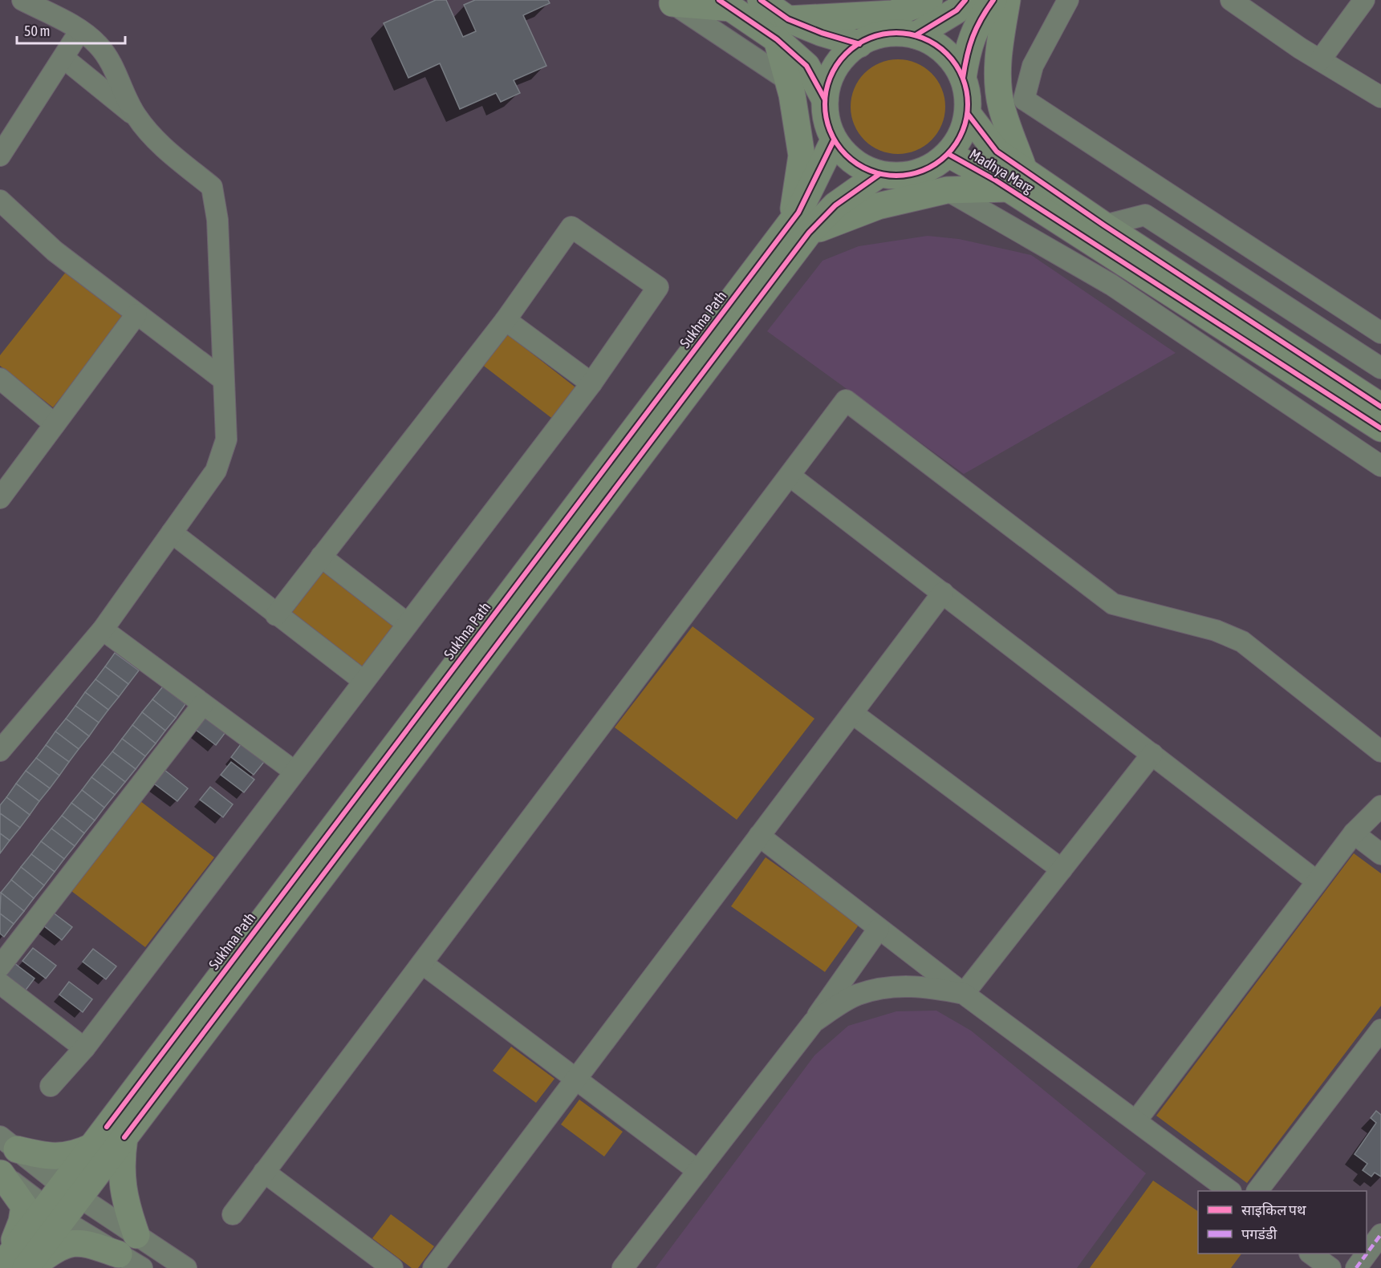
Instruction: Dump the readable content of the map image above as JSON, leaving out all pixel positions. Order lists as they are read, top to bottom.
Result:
{
  "streets": {
    "main road": ["Madhya Marg", "Sukhna Path"]
  },
  "crossings": [
    ["Madhya Marg", "Sukhna Path"]
  ],
  "legend": ["साइकिल पथ", "पगडंडी"],
  "scale_bar": "50 m"
}
